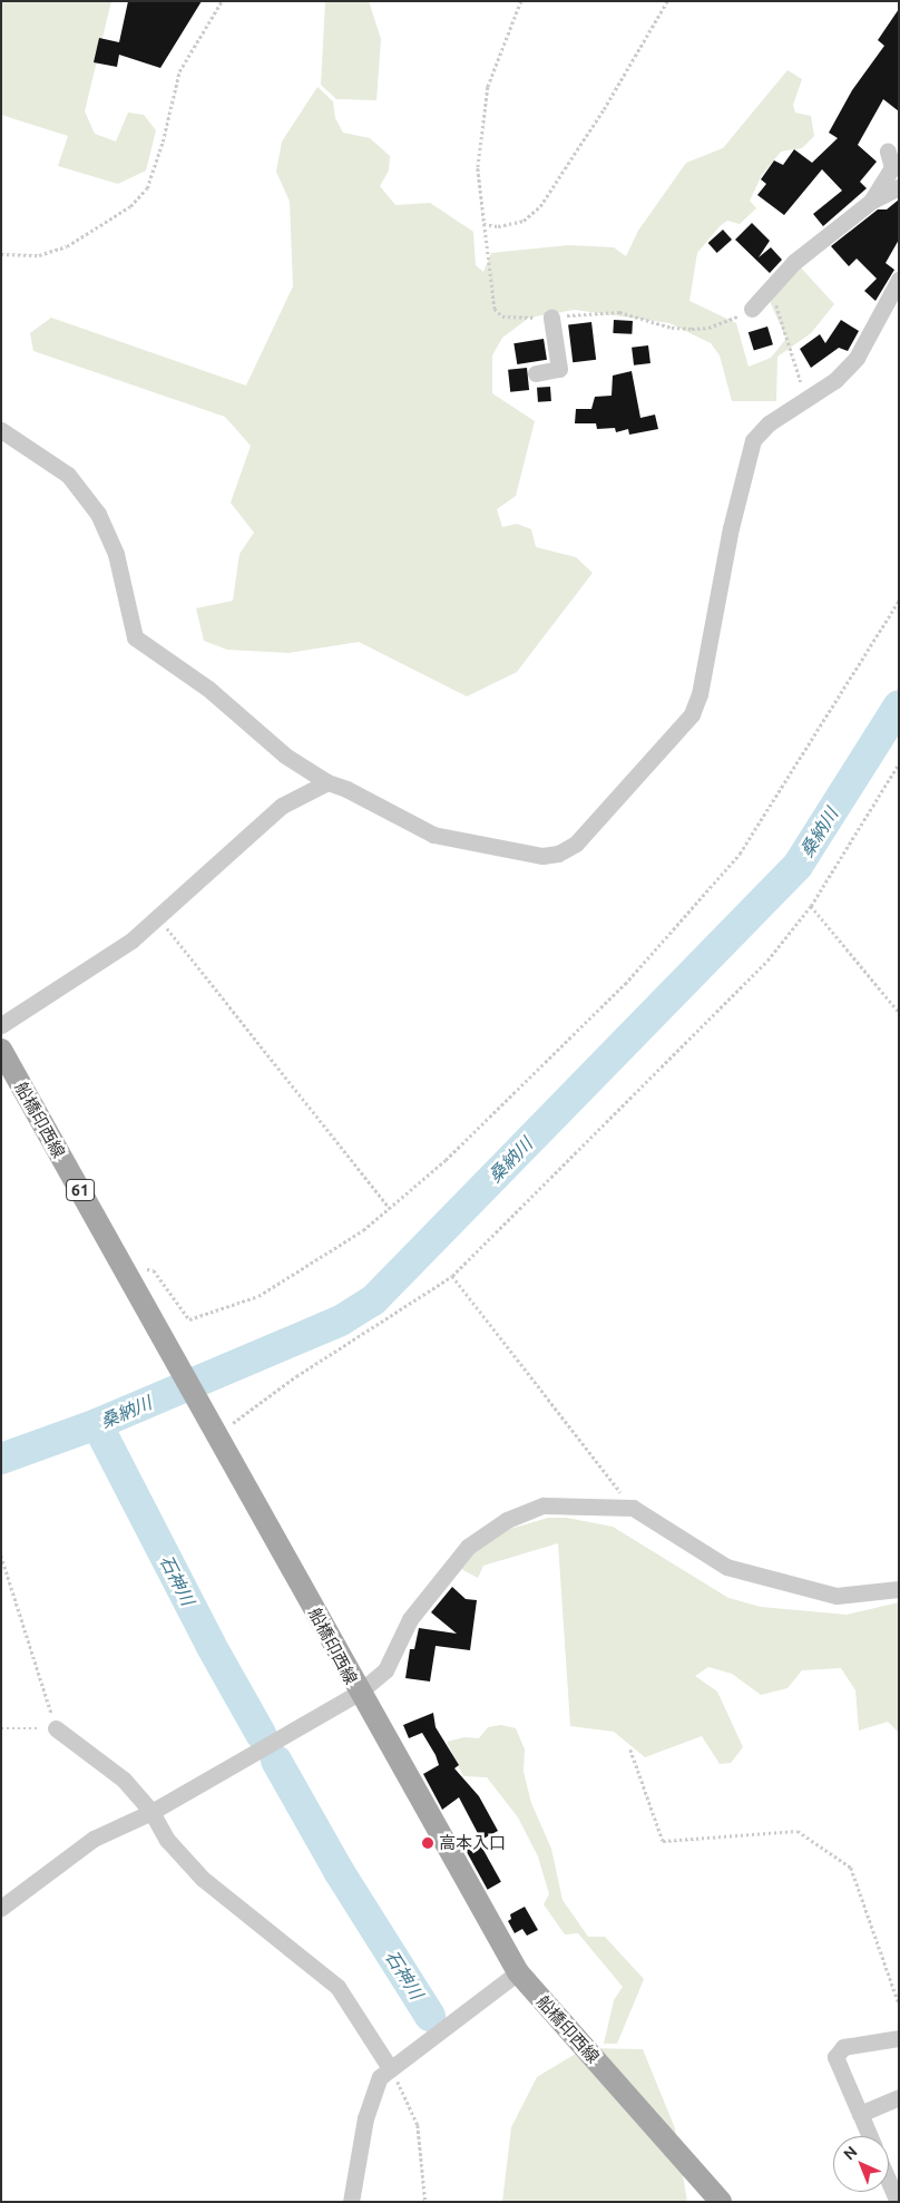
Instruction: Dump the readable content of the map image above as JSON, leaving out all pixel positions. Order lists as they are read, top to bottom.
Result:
{
  "streets": {
    "main road": ["船橋印西線", "61"]
  },
  "water": ["桑納川", "石神川"],
  "places": ["高本入口"],
  "north": "top left"
}
